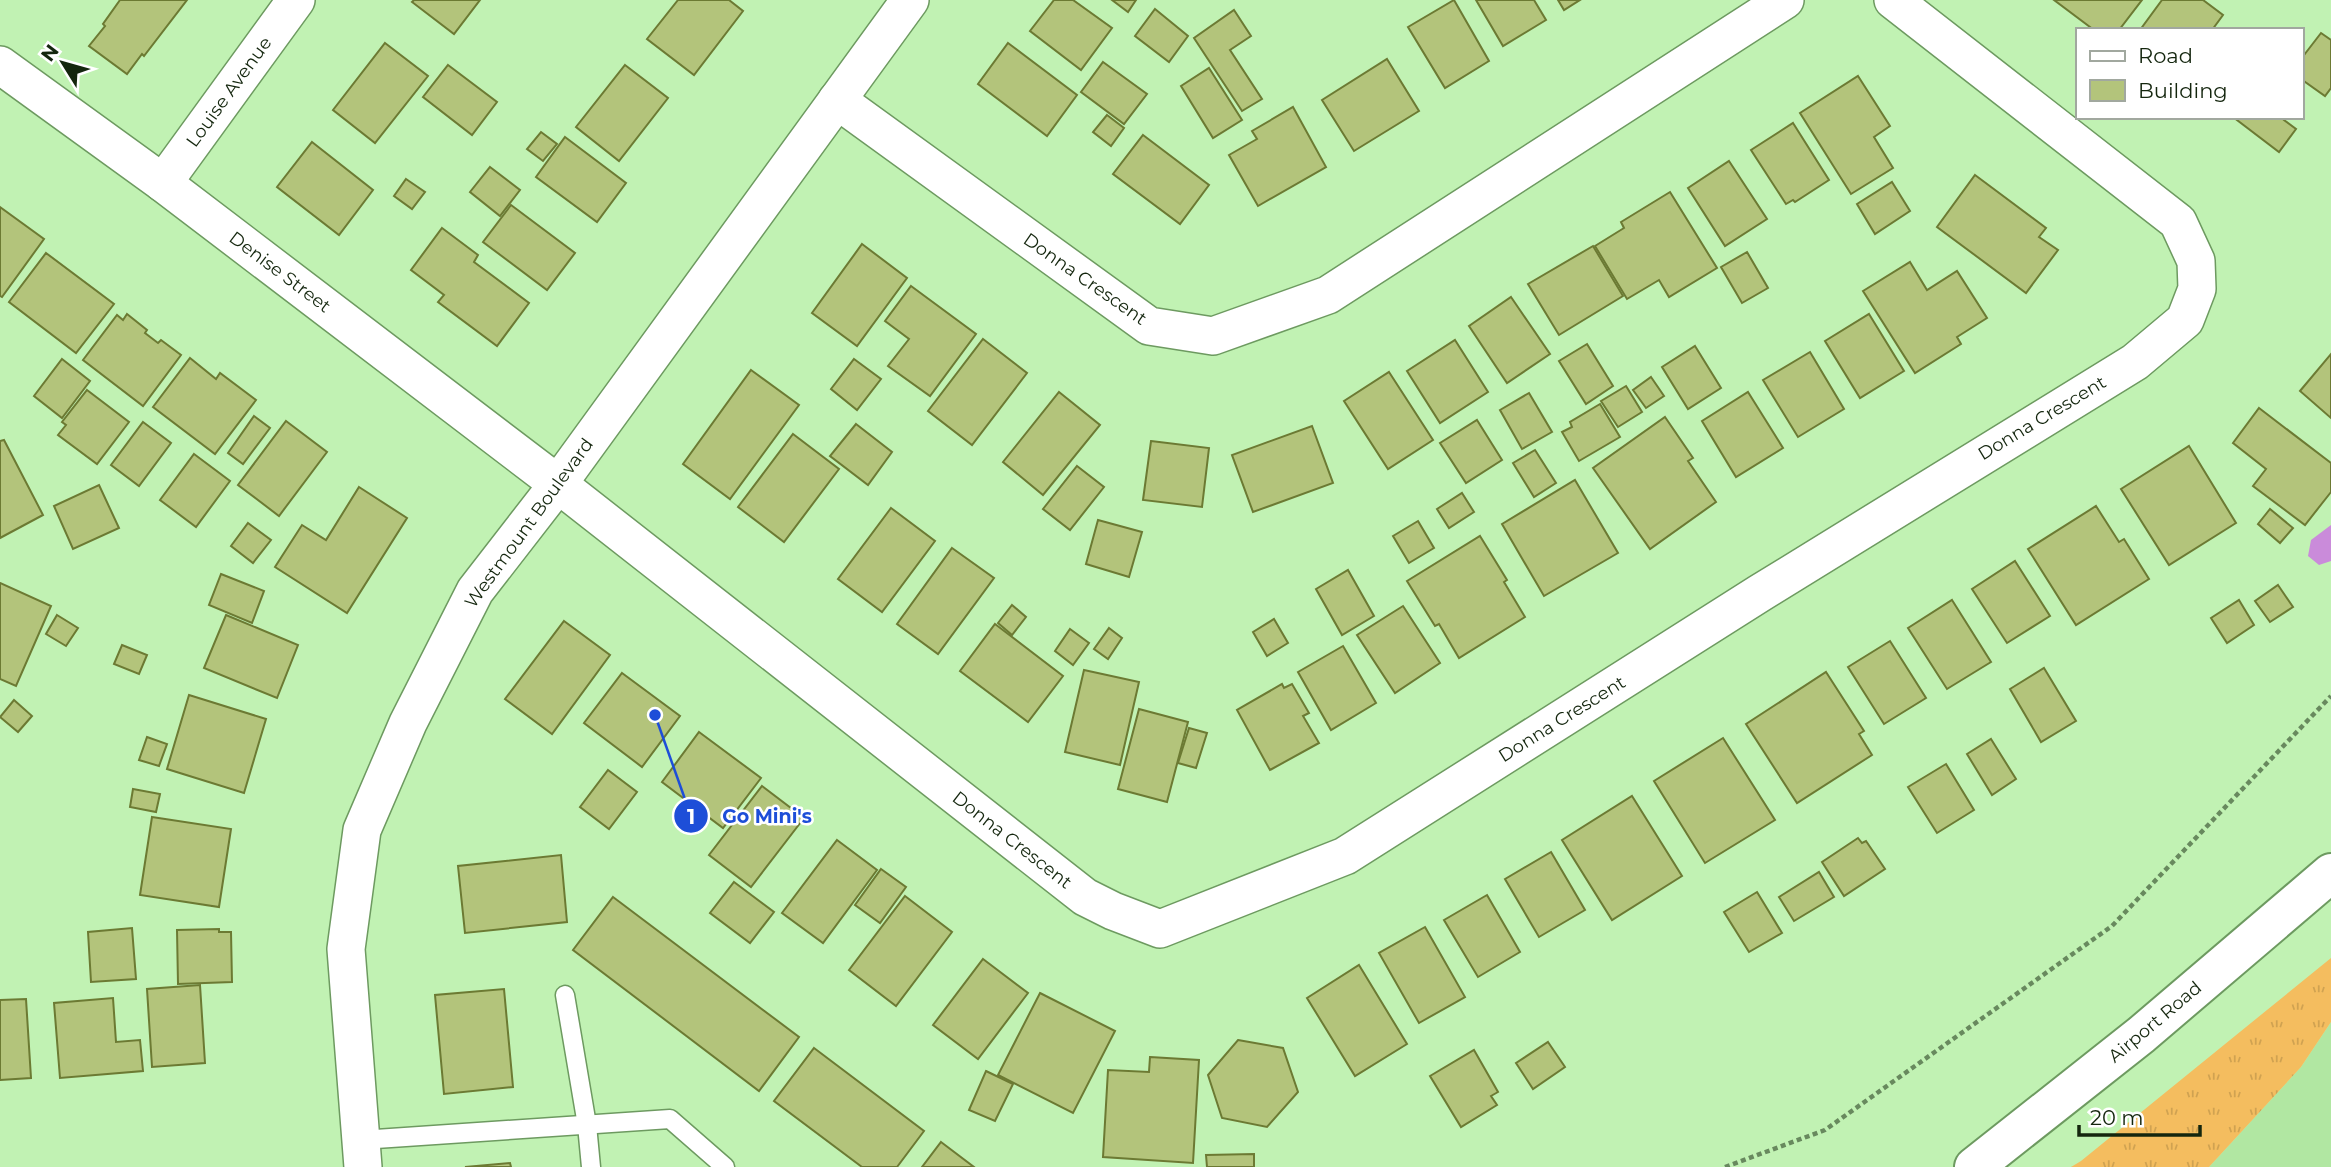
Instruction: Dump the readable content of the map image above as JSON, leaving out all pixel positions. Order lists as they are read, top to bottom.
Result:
{
  "streets": {
    "main road": ["Airport Road"],
    "street": [
      "Louise Avenue",
      "Denise Street",
      "Donna Crescent",
      "Westmount Boulevard"
    ]
  },
  "crossings": [
    ["Louise Avenue", "Denise Street"],
    ["Denise Street", "Donna Crescent"],
    ["Denise Street", "Westmount Boulevard"],
    ["Donna Crescent", "Westmount Boulevard"]
  ],
  "places": ["Go Mini's"],
  "legend": ["Road", "Building"],
  "scale_bar": "20 m",
  "north": "top left"
}
